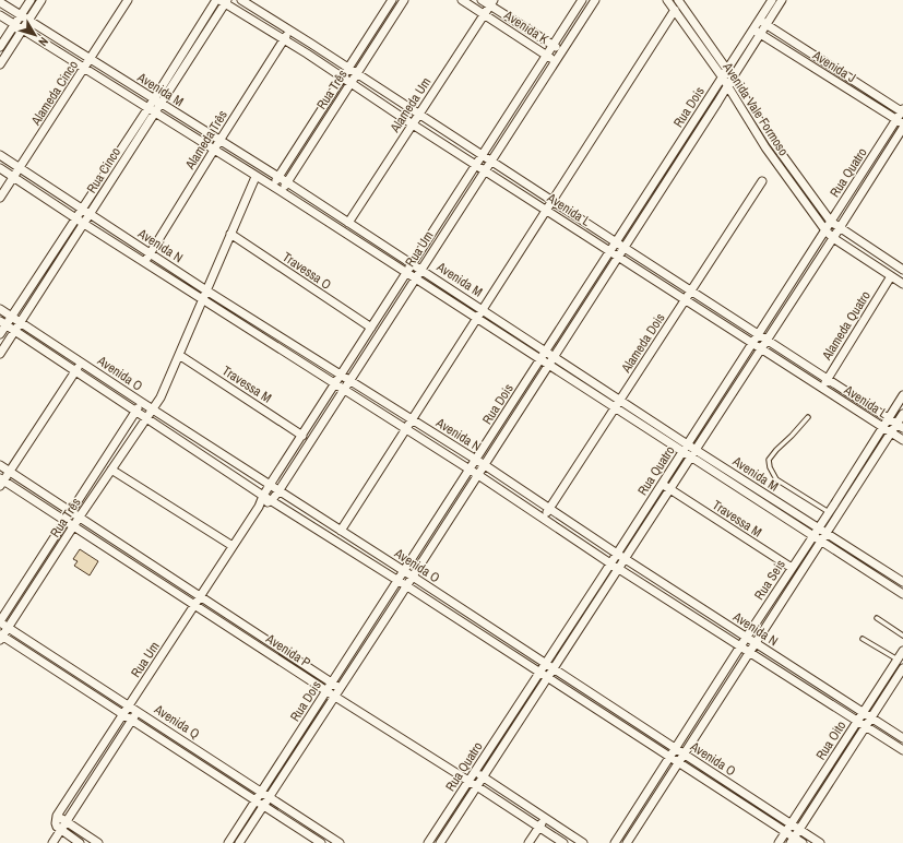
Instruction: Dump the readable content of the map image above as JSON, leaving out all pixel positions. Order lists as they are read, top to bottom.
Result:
{
  "streets": {
    "street": [
      "Avenida K",
      "Avenida J",
      "Avenida M",
      "Rua Três",
      "Alameda Cinco",
      "Alameda Um",
      "Rua Dois",
      "Avenida Vale Formoso",
      "Alameda Três",
      "Rua Cinco",
      "Rua Quatro",
      "Avenida L",
      "Avenida N",
      "Rua Um",
      "Travessa O",
      "Alameda Quatro",
      "Alameda Dois",
      "Avenida O",
      "Travessa M",
      "Rua Seis",
      "Avenida P",
      "Avenida Q",
      "Rua Oito"
    ]
  },
  "crossings": [
    ["Avenida K", "Alameda Um"],
    ["Avenida K", "Rua Um"],
    ["Avenida J", "Rua Dois"],
    ["Avenida J", "Rua Quatro"],
    ["Avenida M", "Rua Três"],
    ["Avenida M", "Alameda Cinco"],
    ["Avenida M", "Alameda Um"],
    ["Avenida M", "Rua Dois"],
    ["Avenida M", "Alameda Três"],
    ["Avenida M", "Rua Cinco"],
    ["Avenida M", "Rua Quatro"],
    ["Avenida M", "Rua Um"],
    ["Avenida M", "Alameda Dois"],
    ["Avenida M", "Rua Seis"],
    ["Rua Três", "Avenida L"],
    ["Rua Três", "Avenida N"],
    ["Rua Três", "Travessa O"],
    ["Rua Três", "Avenida O"],
    ["Rua Três", "Travessa M"],
    ["Rua Três", "Avenida P"],
    ["Rua Três", "Avenida Q"],
    ["Alameda Cinco", "Avenida N"],
    ["Alameda Um", "Avenida L"],
    ["Rua Dois", "Avenida Vale Formoso"],
    ["Rua Dois", "Avenida L"],
    ["Rua Dois", "Avenida N"],
    ["Rua Dois", "Avenida O"],
    ["Rua Dois", "Avenida P"],
    ["Rua Dois", "Avenida Q"],
    ["Avenida Vale Formoso", "Rua Quatro"],
    ["Alameda Três", "Avenida L"],
    ["Alameda Três", "Avenida N"],
    ["Rua Cinco", "Avenida L"],
    ["Rua Cinco", "Avenida N"],
    ["Rua Cinco", "Avenida O"],
    ["Rua Quatro", "Avenida L"],
    ["Rua Quatro", "Avenida N"],
    ["Rua Quatro", "Avenida O"],
    ["Rua Quatro", "Travessa M"],
    ["Rua Quatro", "Avenida P"],
    ["Avenida L", "Rua Um"],
    ["Avenida L", "Alameda Quatro"],
    ["Avenida L", "Alameda Dois"],
    ["Avenida L", "Rua Seis"],
    ["Avenida N", "Rua Um"],
    ["Avenida N", "Alameda Dois"],
    ["Avenida N", "Rua Seis"],
    ["Avenida N", "Rua Oito"],
    ["Rua Um", "Travessa O"],
    ["Rua Um", "Avenida O"],
    ["Rua Um", "Travessa M"],
    ["Rua Um", "Avenida P"],
    ["Rua Um", "Avenida Q"],
    ["Avenida O", "Rua Seis"],
    ["Avenida O", "Rua Oito"],
    ["Travessa M", "Rua Seis"]
  ],
  "north": "bottom right"
}
